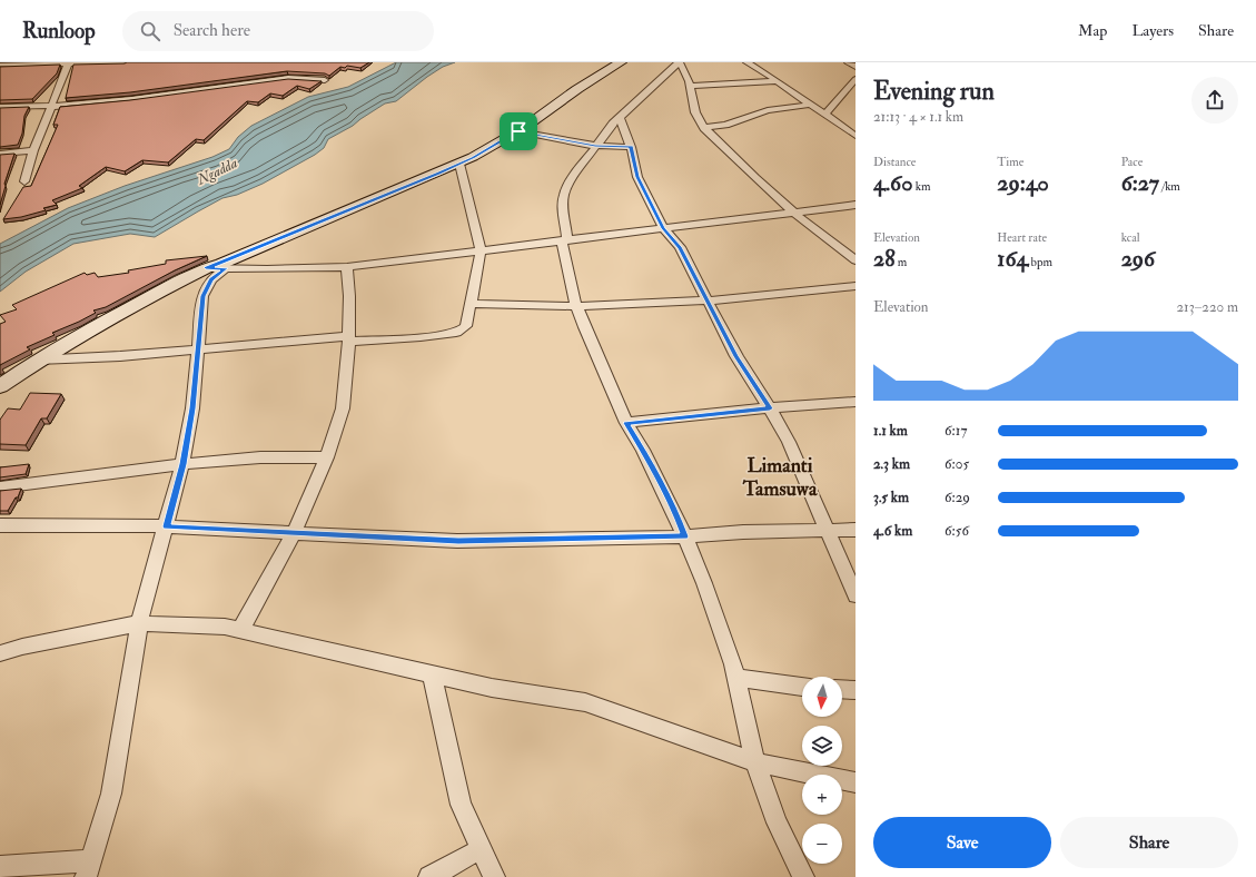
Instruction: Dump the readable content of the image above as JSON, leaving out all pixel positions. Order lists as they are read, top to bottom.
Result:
{
  "districts": ["Limanti Tamsuwa"],
  "water": ["Ngadda"],
  "north": "bottom",
  "page": {
    "header": "Runloop",
    "search": "Search here",
    "nav": ["Map", "Layers", "Share"],
    "heading": ["Evening run", "21:13 · 4 × 1.1 km"],
    "stats": [
      ["Distance", "4.60 km"],
      ["Time", "29:40"],
      ["Pace", "6:27 /km"],
      ["Elevation", "28 m"],
      ["Heart rate", "164 bpm"],
      ["kcal", "296"]
    ],
    "chart": ["Elevation", "213–220 m"],
    "list": [
      {
        "name": "1.1 km",
        "note": "6:17"
      },
      {
        "name": "2.3 km",
        "note": "6:05"
      },
      {
        "name": "3.5 km",
        "note": "6:29"
      },
      {
        "name": "4.6 km",
        "note": "6:56"
      }
    ],
    "map_buttons": ["+", "−"],
    "buttons": ["Save", "Share"]
  }
}
